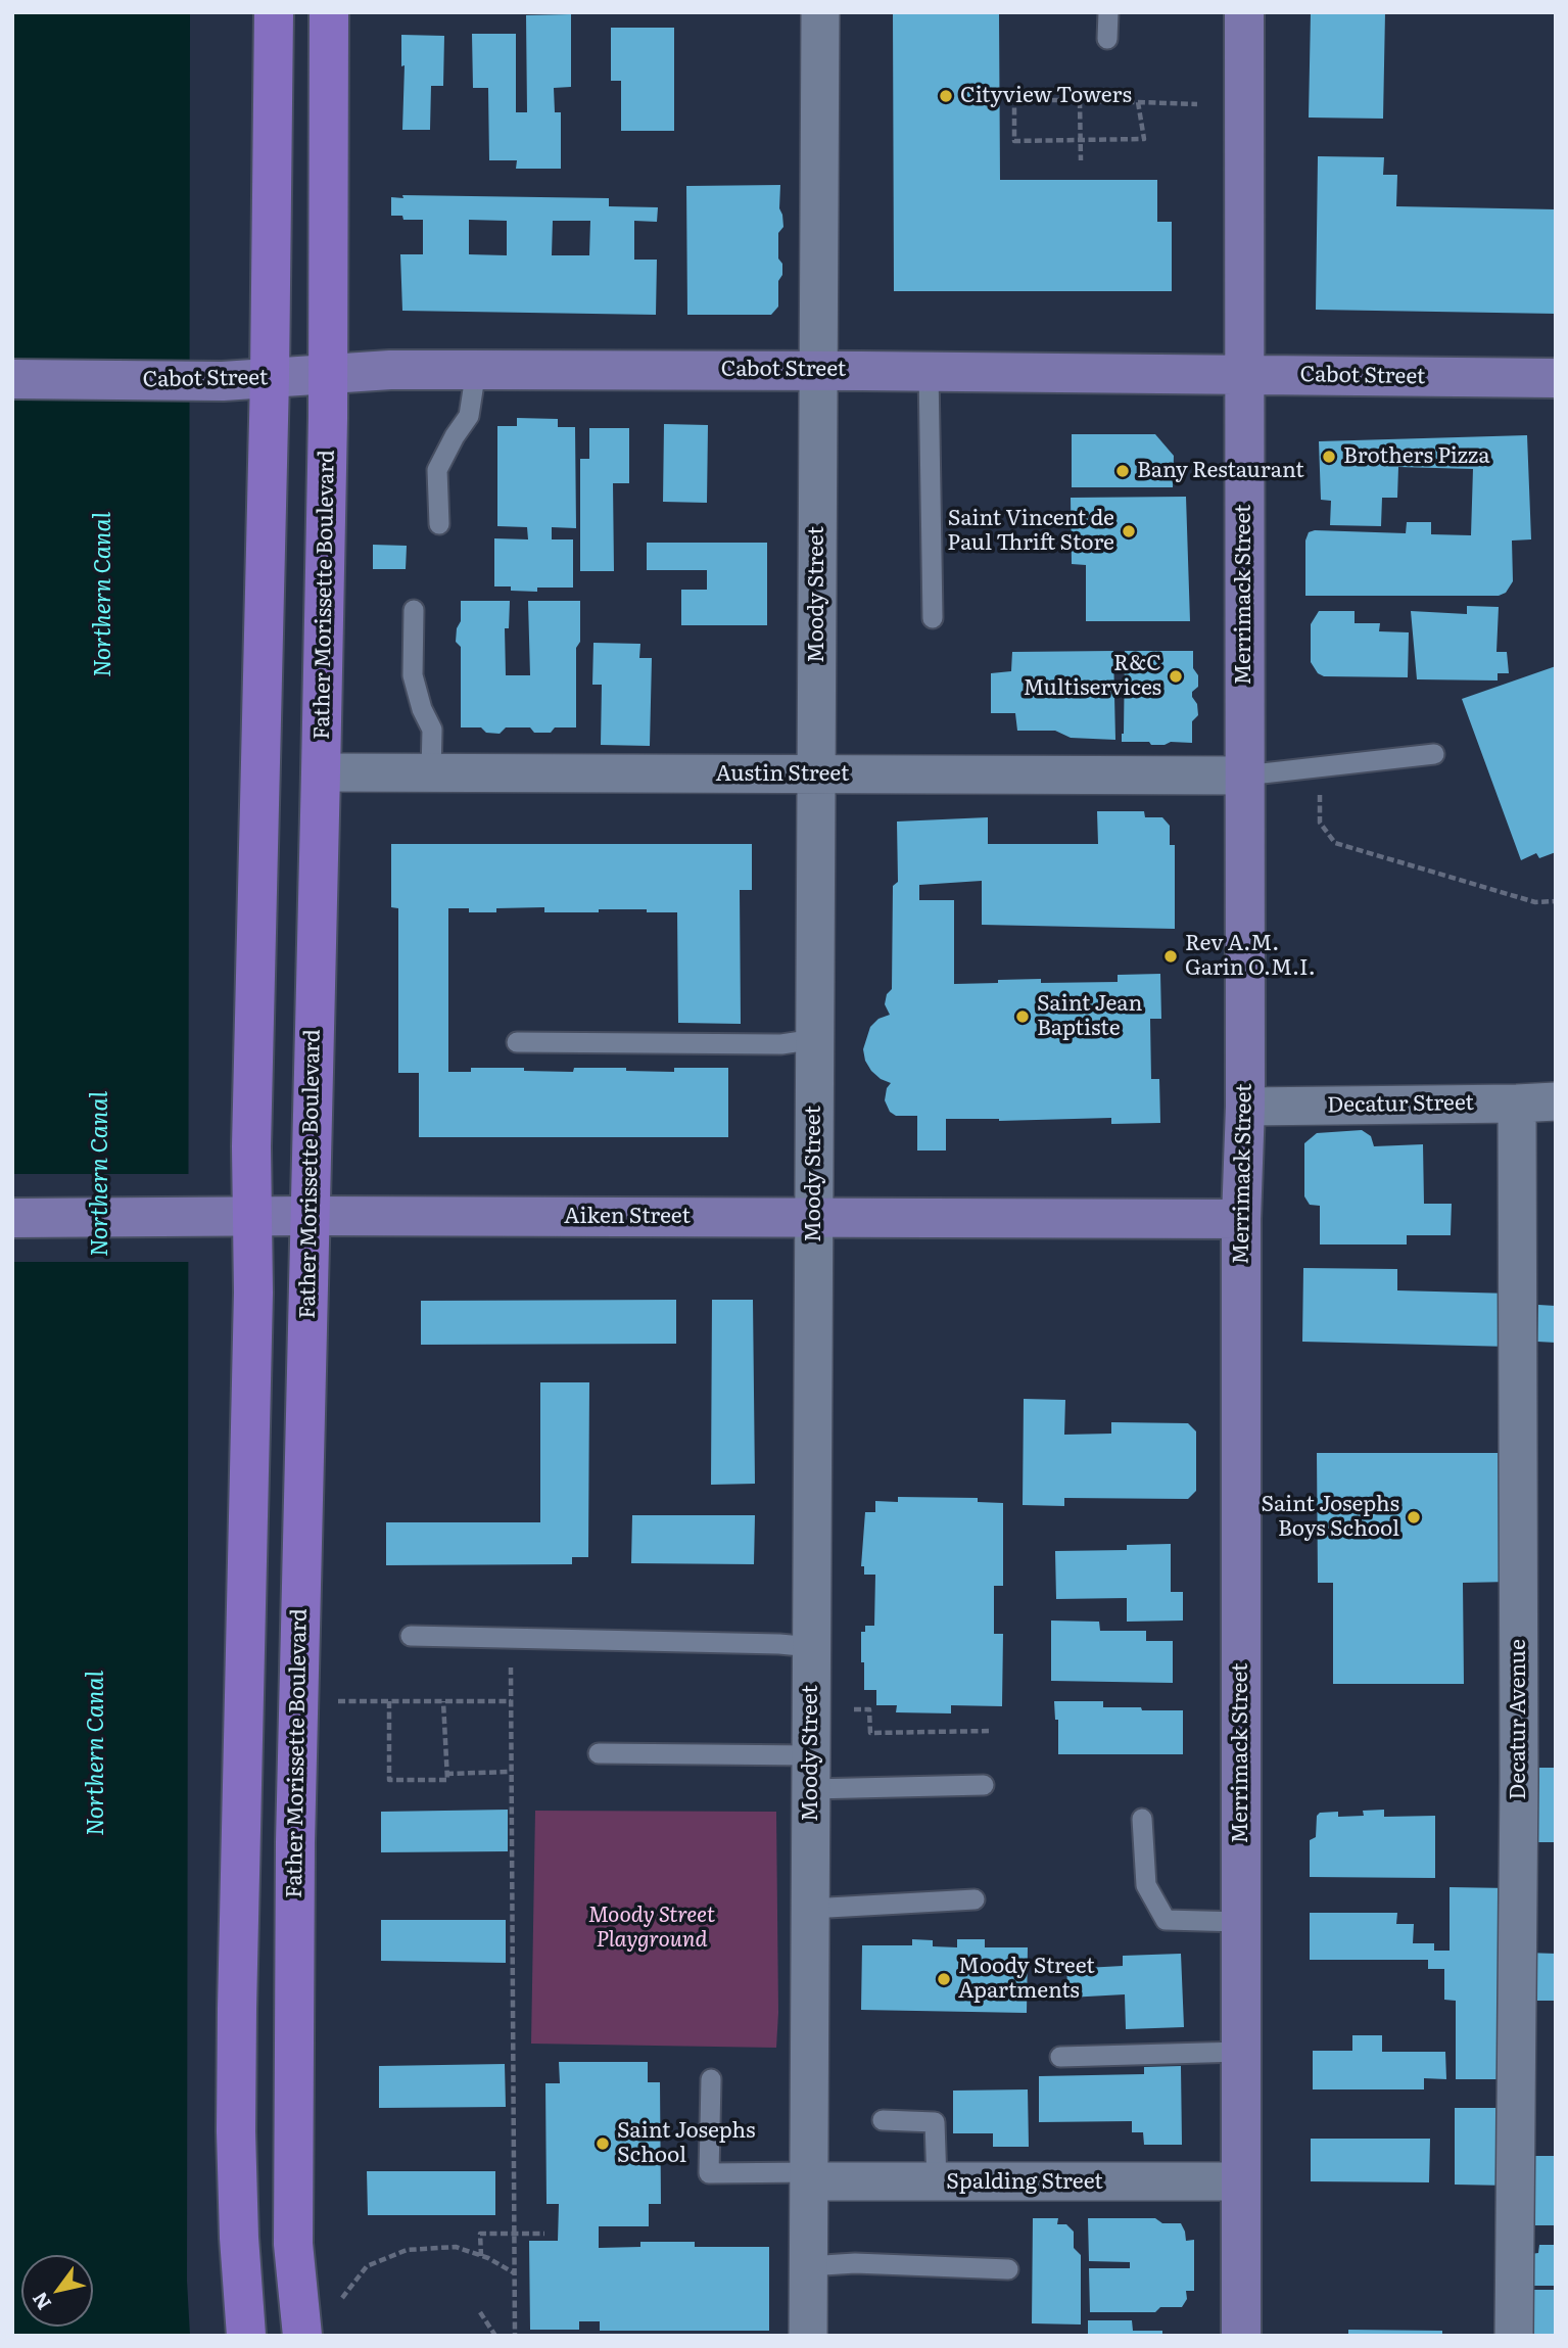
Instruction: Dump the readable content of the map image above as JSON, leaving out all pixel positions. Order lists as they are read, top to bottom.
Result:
{
  "streets": {
    "main road": [
      "Cabot Street",
      "Father Morissette Boulevard",
      "Merrimack Street",
      "Aiken Street"
    ],
    "street": [
      "Moody Street",
      "Austin Street",
      "Decatur Street",
      "Decatur Avenue",
      "Spalding Street"
    ]
  },
  "crossings": [
    ["Cabot Street", "Father Morissette Boulevard"],
    ["Cabot Street", "Moody Street"],
    ["Cabot Street", "Merrimack Street"],
    ["Father Morissette Boulevard", "Austin Street"],
    ["Father Morissette Boulevard", "Aiken Street"],
    ["Moody Street", "Austin Street"],
    ["Moody Street", "Aiken Street"],
    ["Moody Street", "Spalding Street"],
    ["Merrimack Street", "Austin Street"],
    ["Merrimack Street", "Decatur Street"],
    ["Merrimack Street", "Aiken Street"],
    ["Merrimack Street", "Spalding Street"],
    ["Decatur Street", "Decatur Avenue"]
  ],
  "water": ["Northern Canal"],
  "parks": ["Moody Street Playground"],
  "places": [
    "Cityview Towers",
    "Brothers Pizza",
    "Bany Restaurant",
    "Saint Vincent de Paul Thrift Store",
    "R&C Multiservices",
    "Rev A.M. Garin O.M.I.",
    "Saint Jean Baptiste",
    "Saint Josephs Boys School",
    "Moody Street Apartments",
    "Saint Josephs School"
  ],
  "north": "bottom left"
}
